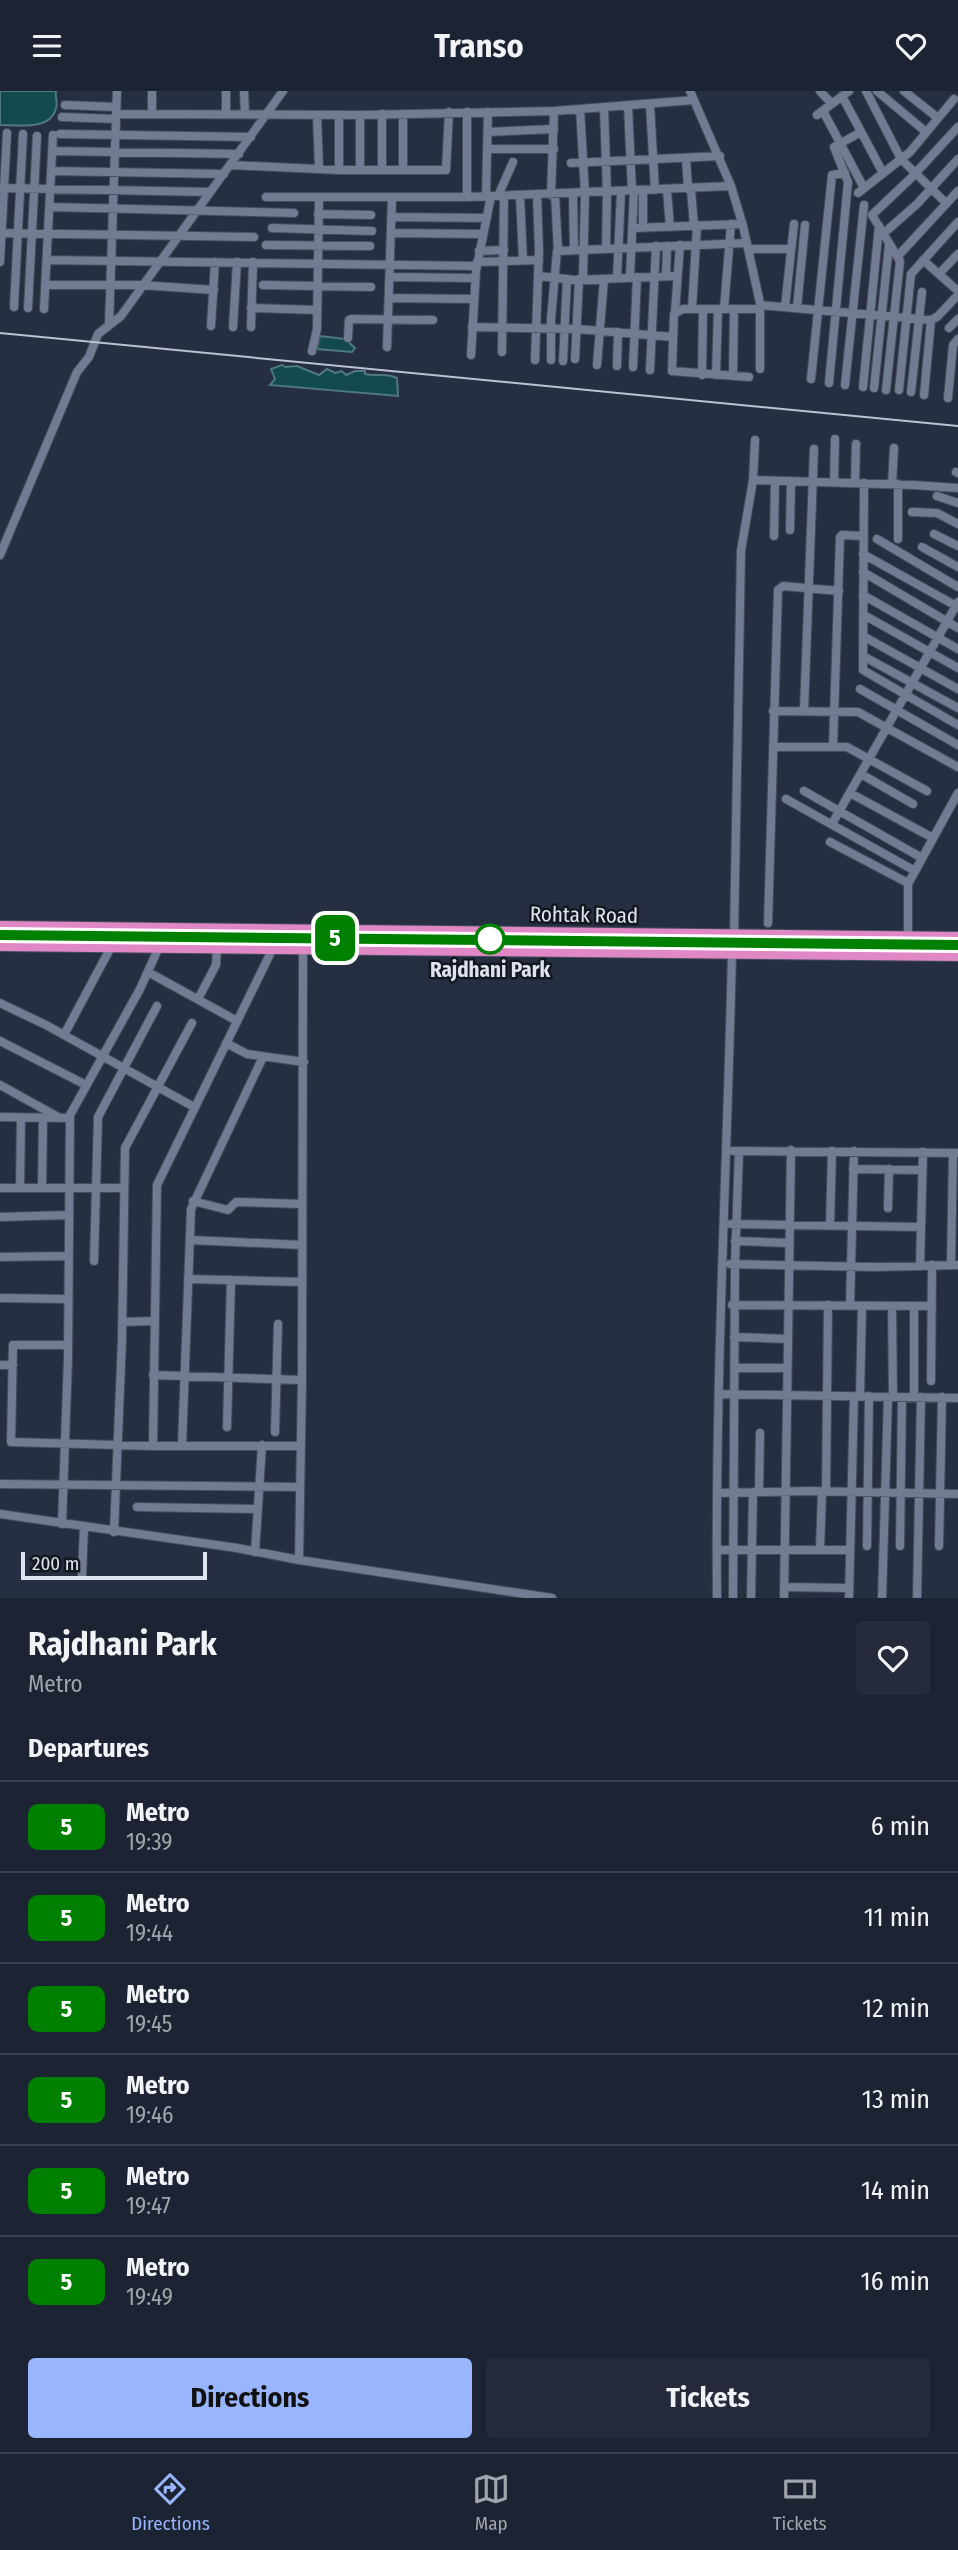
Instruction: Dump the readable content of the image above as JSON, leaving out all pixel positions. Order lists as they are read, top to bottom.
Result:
{
  "streets": {
    "highway": ["Rohtak Road"]
  },
  "places": ["Rajdhani Park"],
  "lines": ["metro line 5"],
  "scale_bar": "200 m",
  "page": {
    "header": "Transo",
    "on_map": "5",
    "scale": "200 m",
    "heading": [
      ["Rajdhani Park", "Metro"],
      "Departures"
    ],
    "list": [
      {
        "mark": "5",
        "name": "Metro",
        "note": "19:39",
        "value": "6 min"
      },
      {
        "mark": "5",
        "name": "Metro",
        "note": "19:44",
        "value": "11 min"
      },
      {
        "mark": "5",
        "name": "Metro",
        "note": "19:45",
        "value": "12 min"
      },
      {
        "mark": "5",
        "name": "Metro",
        "note": "19:46",
        "value": "13 min"
      },
      {
        "mark": "5",
        "name": "Metro",
        "note": "19:47",
        "value": "14 min"
      },
      {
        "mark": "5",
        "name": "Metro",
        "note": "19:49",
        "value": "16 min"
      }
    ],
    "buttons": ["Directions", "Tickets"],
    "tabs": ["Directions", "Map", "Tickets"]
  }
}
